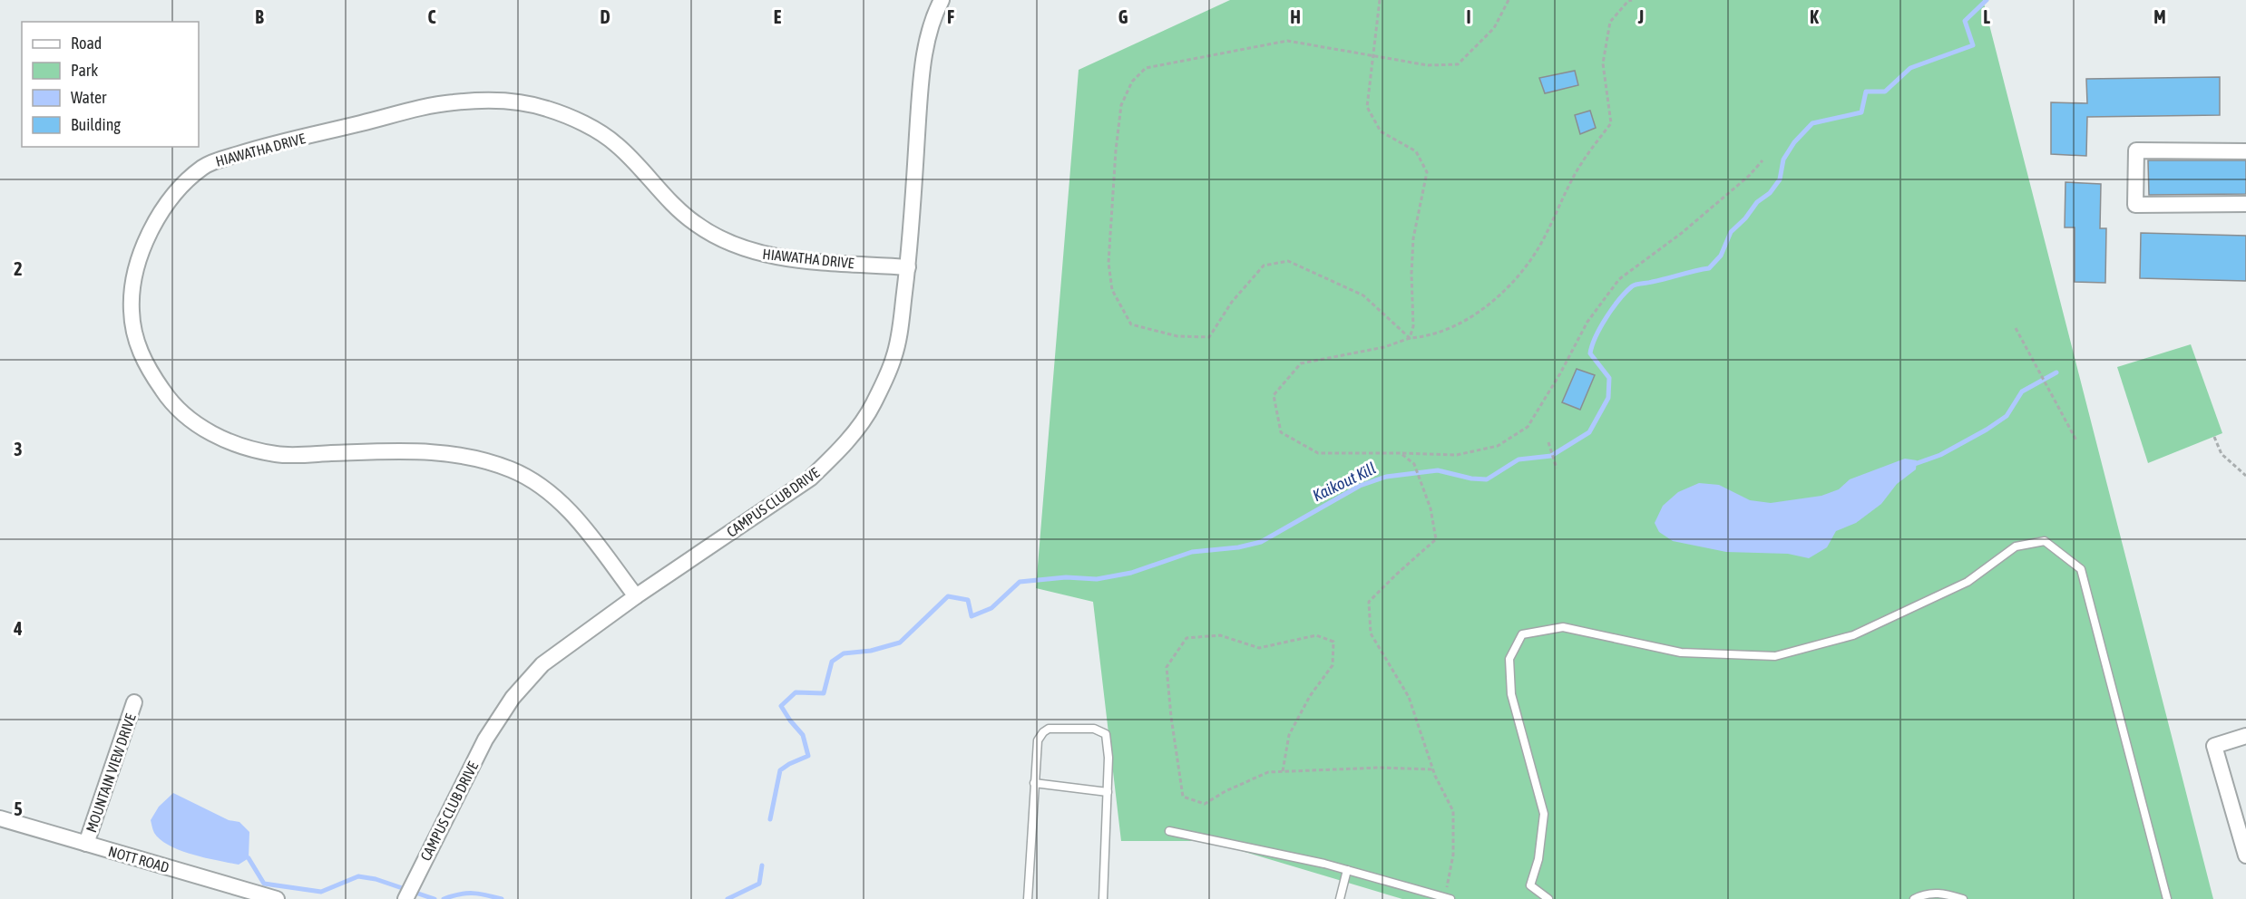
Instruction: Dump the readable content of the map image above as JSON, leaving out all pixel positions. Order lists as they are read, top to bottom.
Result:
{
  "streets": {
    "street": [
      "HIAWATHA DRIVE",
      "CAMPUS CLUB DRIVE",
      "MOUNTAIN VIEW DRIVE",
      "NOTT ROAD"
    ]
  },
  "crossings": [
    ["HIAWATHA DRIVE", "CAMPUS CLUB DRIVE"],
    ["MOUNTAIN VIEW DRIVE", "NOTT ROAD"]
  ],
  "water": ["Kaikout Kill"],
  "legend": [
    "Road",
    "Park",
    "Water",
    "Building"
  ],
  "grid": {
    "columns": [
      "B",
      "C",
      "D",
      "E",
      "F",
      "G",
      "H",
      "I",
      "J",
      "K",
      "L",
      "M"
    ],
    "rows": [
      "2",
      "3",
      "4",
      "5"
    ]
  }
}
